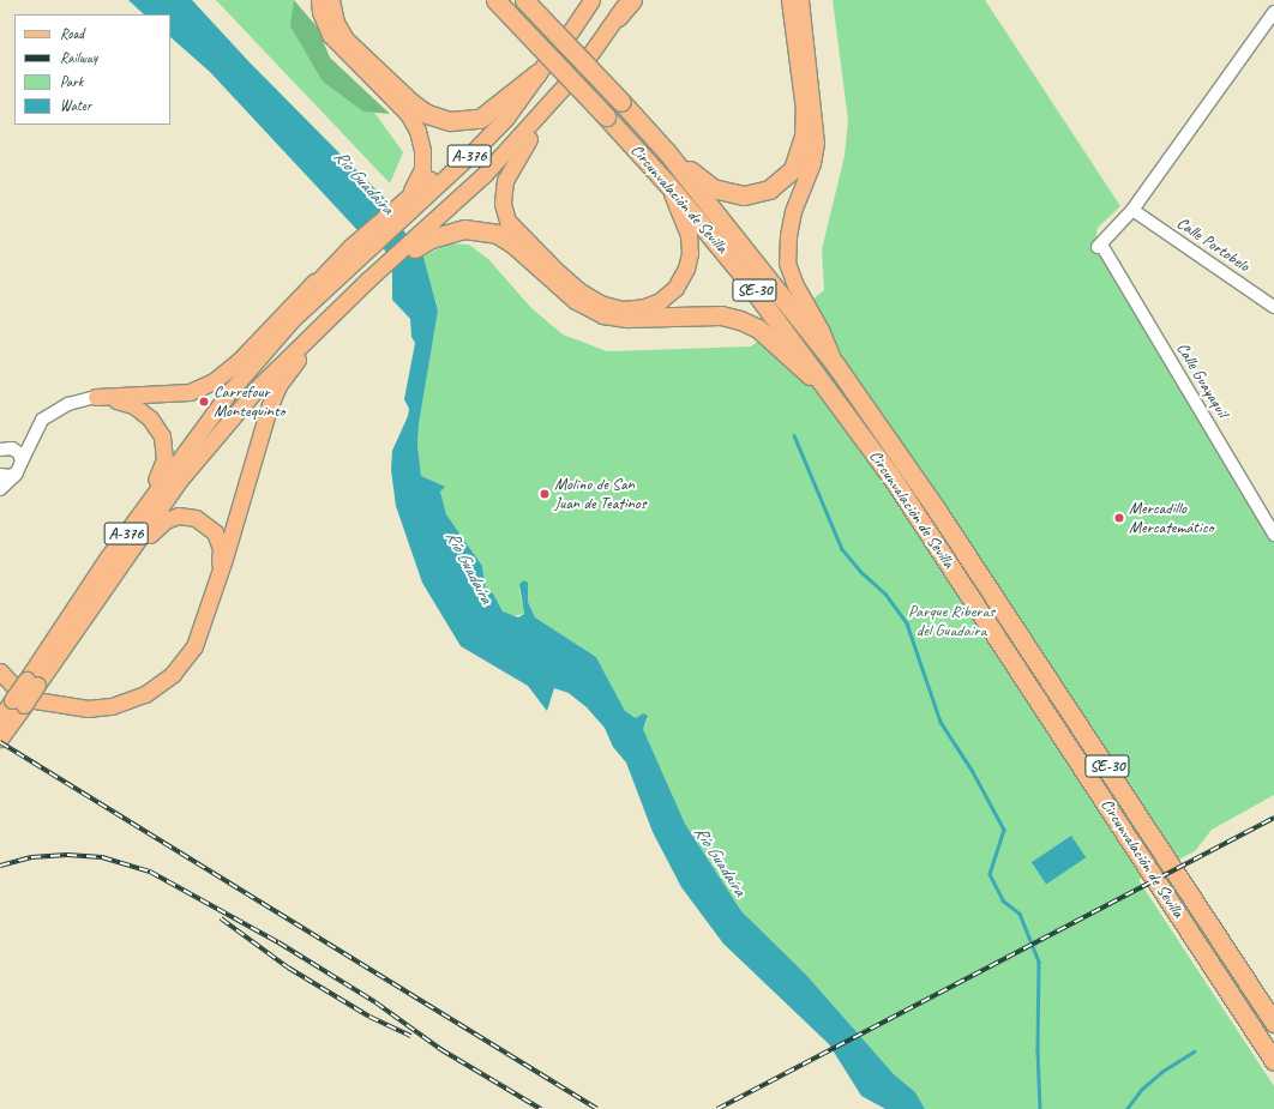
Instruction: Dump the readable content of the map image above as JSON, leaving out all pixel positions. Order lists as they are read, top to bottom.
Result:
{
  "streets": {
    "highway": ["Circunvalación de Sevilla", "SE-30"],
    "main road": ["A-376"],
    "street": ["Calle Portobelo", "Calle Guayaquil"]
  },
  "crossings": [
    ["Calle Portobelo", "Calle Guayaquil"]
  ],
  "water": ["Río Guadaíra"],
  "parks": ["Parque Riberas del Guadaira"],
  "places": ["Carrefour Montequinto", "Molino de San Juan de Teatinos", "Mercadillo Mercatemático"],
  "legend": [
    "Road",
    "Railway",
    "Park",
    "Water"
  ]
}
